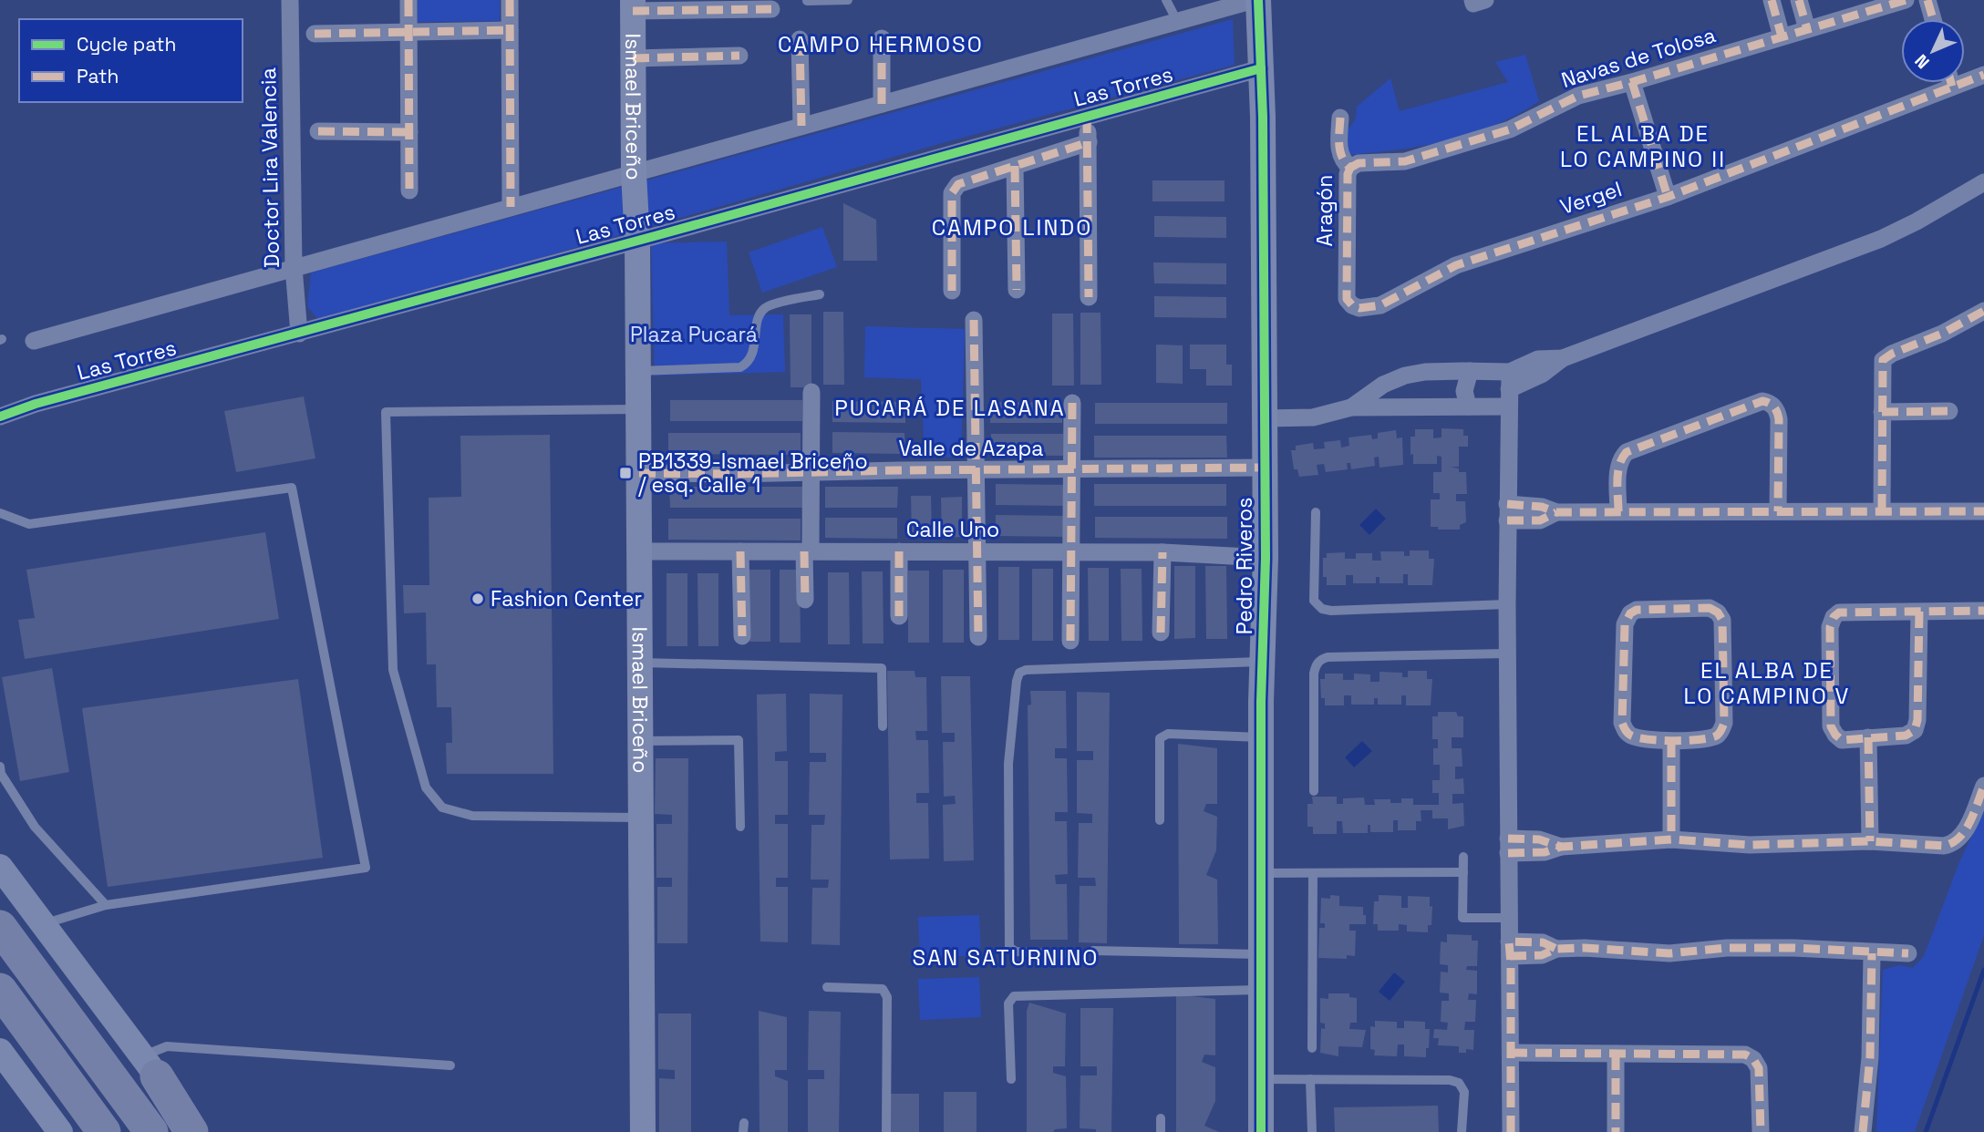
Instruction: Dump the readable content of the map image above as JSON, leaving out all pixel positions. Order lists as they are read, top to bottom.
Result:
{
  "streets": {
    "street": [
      "Navas de Tolosa",
      "Las Torres",
      "Ismael Briceño",
      "Doctor Lira Valencia",
      "Vergel",
      "Aragón",
      "Valle de Azapa",
      "Calle Uno",
      "Pedro Riveros"
    ]
  },
  "crossings": [
    ["Navas de Tolosa", "Aragón"],
    ["Las Torres", "Ismael Briceño"],
    ["Las Torres", "Doctor Lira Valencia"],
    ["Las Torres", "Pedro Riveros"],
    ["Ismael Briceño", "Valle de Azapa"],
    ["Ismael Briceño", "Calle Uno"],
    ["Vergel", "Aragón"],
    ["Valle de Azapa", "Pedro Riveros"],
    ["Calle Uno", "Pedro Riveros"]
  ],
  "districts": [
    "CAMPO HERMOSO",
    "EL ALBA DE LO CAMPINO II",
    "CAMPO LINDO",
    "PUCARÁ DE LASANA",
    "EL ALBA DE LO CAMPINO V",
    "SAN SATURNINO"
  ],
  "parks": ["Plaza Pucará"],
  "places": {
    "transit": ["PB1339-Ismael Briceño / esq. Calle 1"],
    "other": ["Fashion Center"]
  },
  "legend": ["Cycle path", "Path"],
  "north": "bottom left"
}
